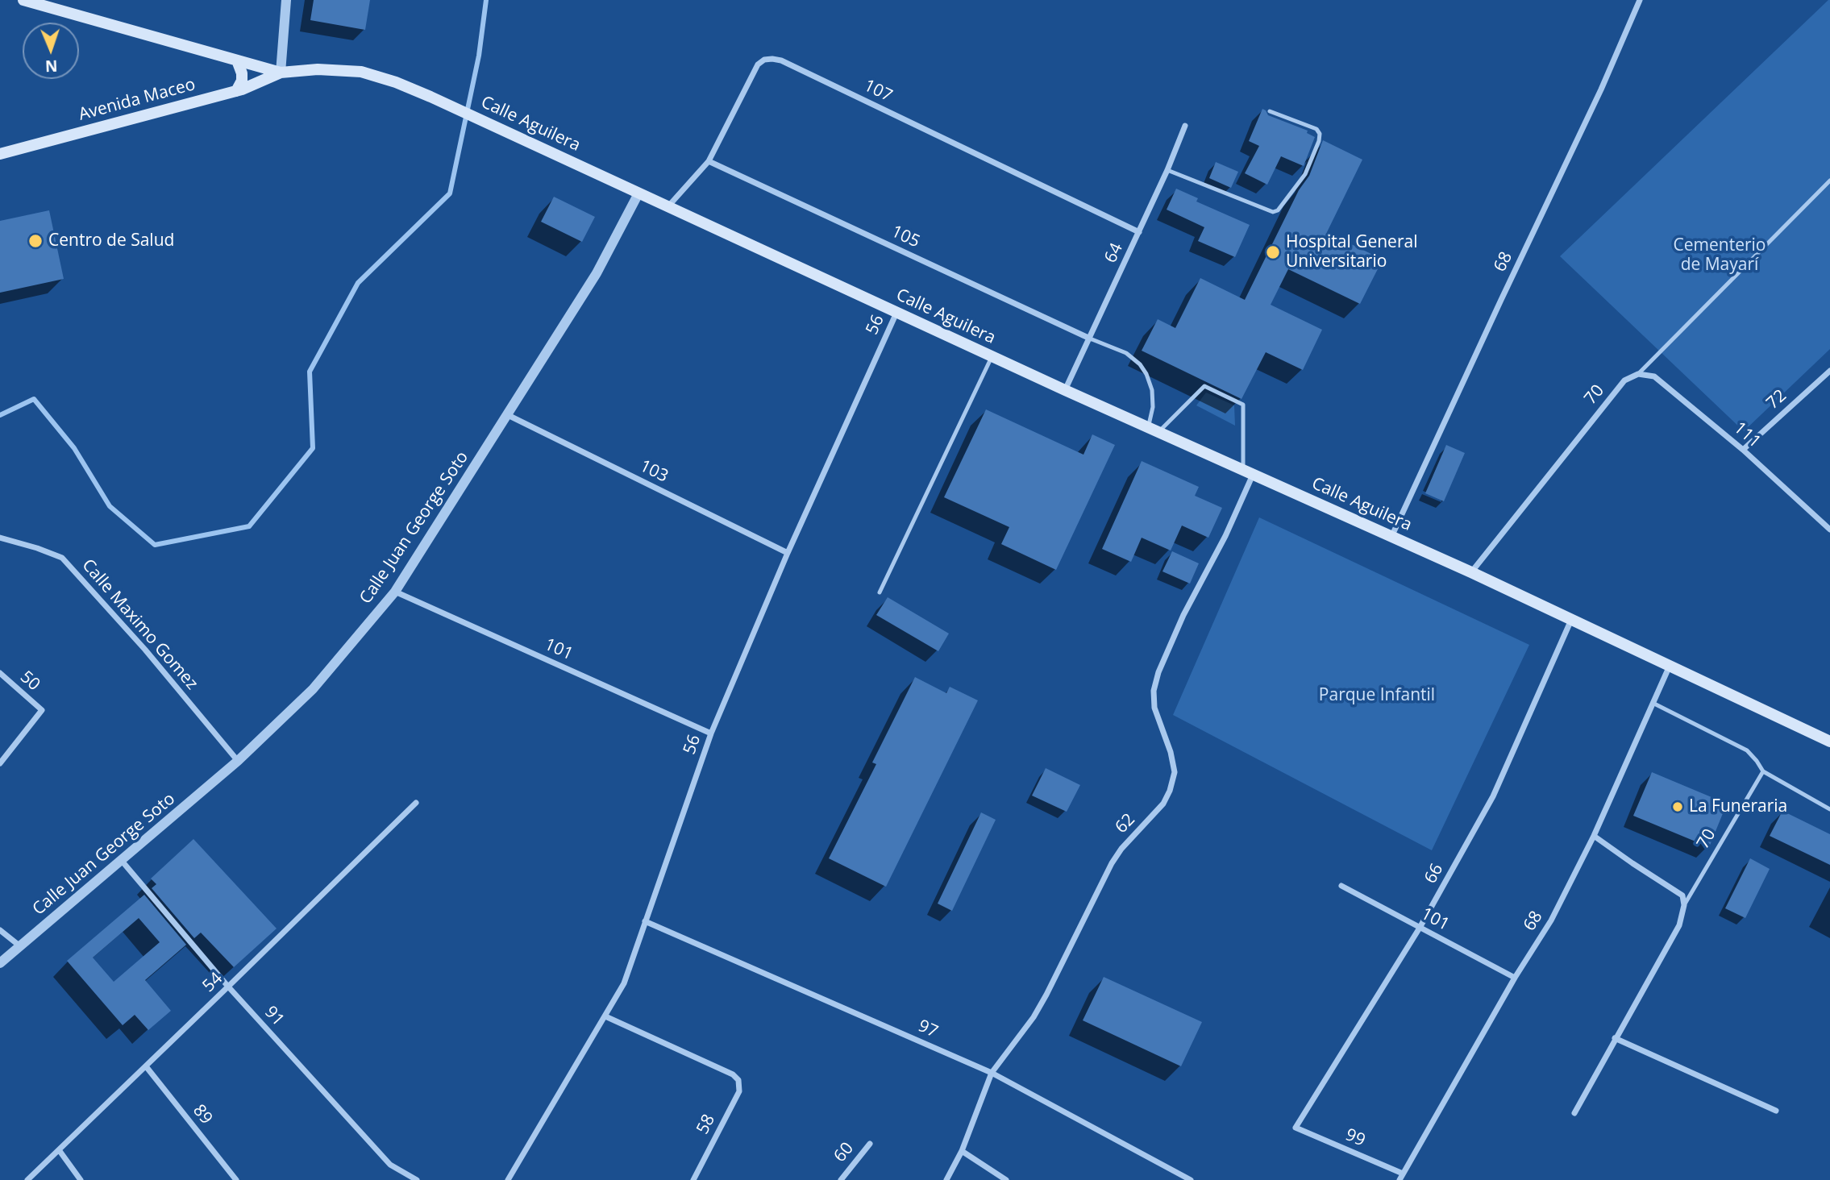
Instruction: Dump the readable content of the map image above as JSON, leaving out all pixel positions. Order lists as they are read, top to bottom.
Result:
{
  "streets": {
    "main road": ["Avenida Maceo", "Calle Aguilera"],
    "street": [
      "107",
      "105",
      "64",
      "68",
      "56",
      "70",
      "72",
      "111",
      "103",
      "Calle Juan George Soto",
      "Calle Maximo Gomez",
      "101",
      "50",
      "62",
      "66",
      "54",
      "91",
      "97",
      "89",
      "58",
      "99",
      "60"
    ]
  },
  "crossings": [
    ["107", "Calle Aguilera"],
    ["107", "105"],
    ["107", "64"],
    ["Avenida Maceo", "Calle Aguilera"],
    ["Calle Aguilera", "64"],
    ["Calle Aguilera", "68"],
    ["Calle Aguilera", "56"],
    ["Calle Aguilera", "70"],
    ["Calle Aguilera", "Calle Juan George Soto"],
    ["Calle Aguilera", "62"],
    ["Calle Aguilera", "66"],
    ["105", "64"],
    ["68", "101"],
    ["68", "99"],
    ["56", "103"],
    ["56", "101"],
    ["56", "97"],
    ["56", "58"],
    ["70", "111"],
    ["72", "111"],
    ["103", "Calle Juan George Soto"],
    ["Calle Juan George Soto", "Calle Maximo Gomez"],
    ["Calle Juan George Soto", "101"],
    ["Calle Juan George Soto", "91"],
    ["101", "66"],
    ["62", "97"],
    ["66", "99"],
    ["54", "91"],
    ["54", "89"]
  ],
  "parks": ["Cementerio de Mayarí", "Parque Infantil"],
  "places": ["Centro de Salud", "Hospital General Universitario", "La Funeraria"],
  "north": "bottom"
}
